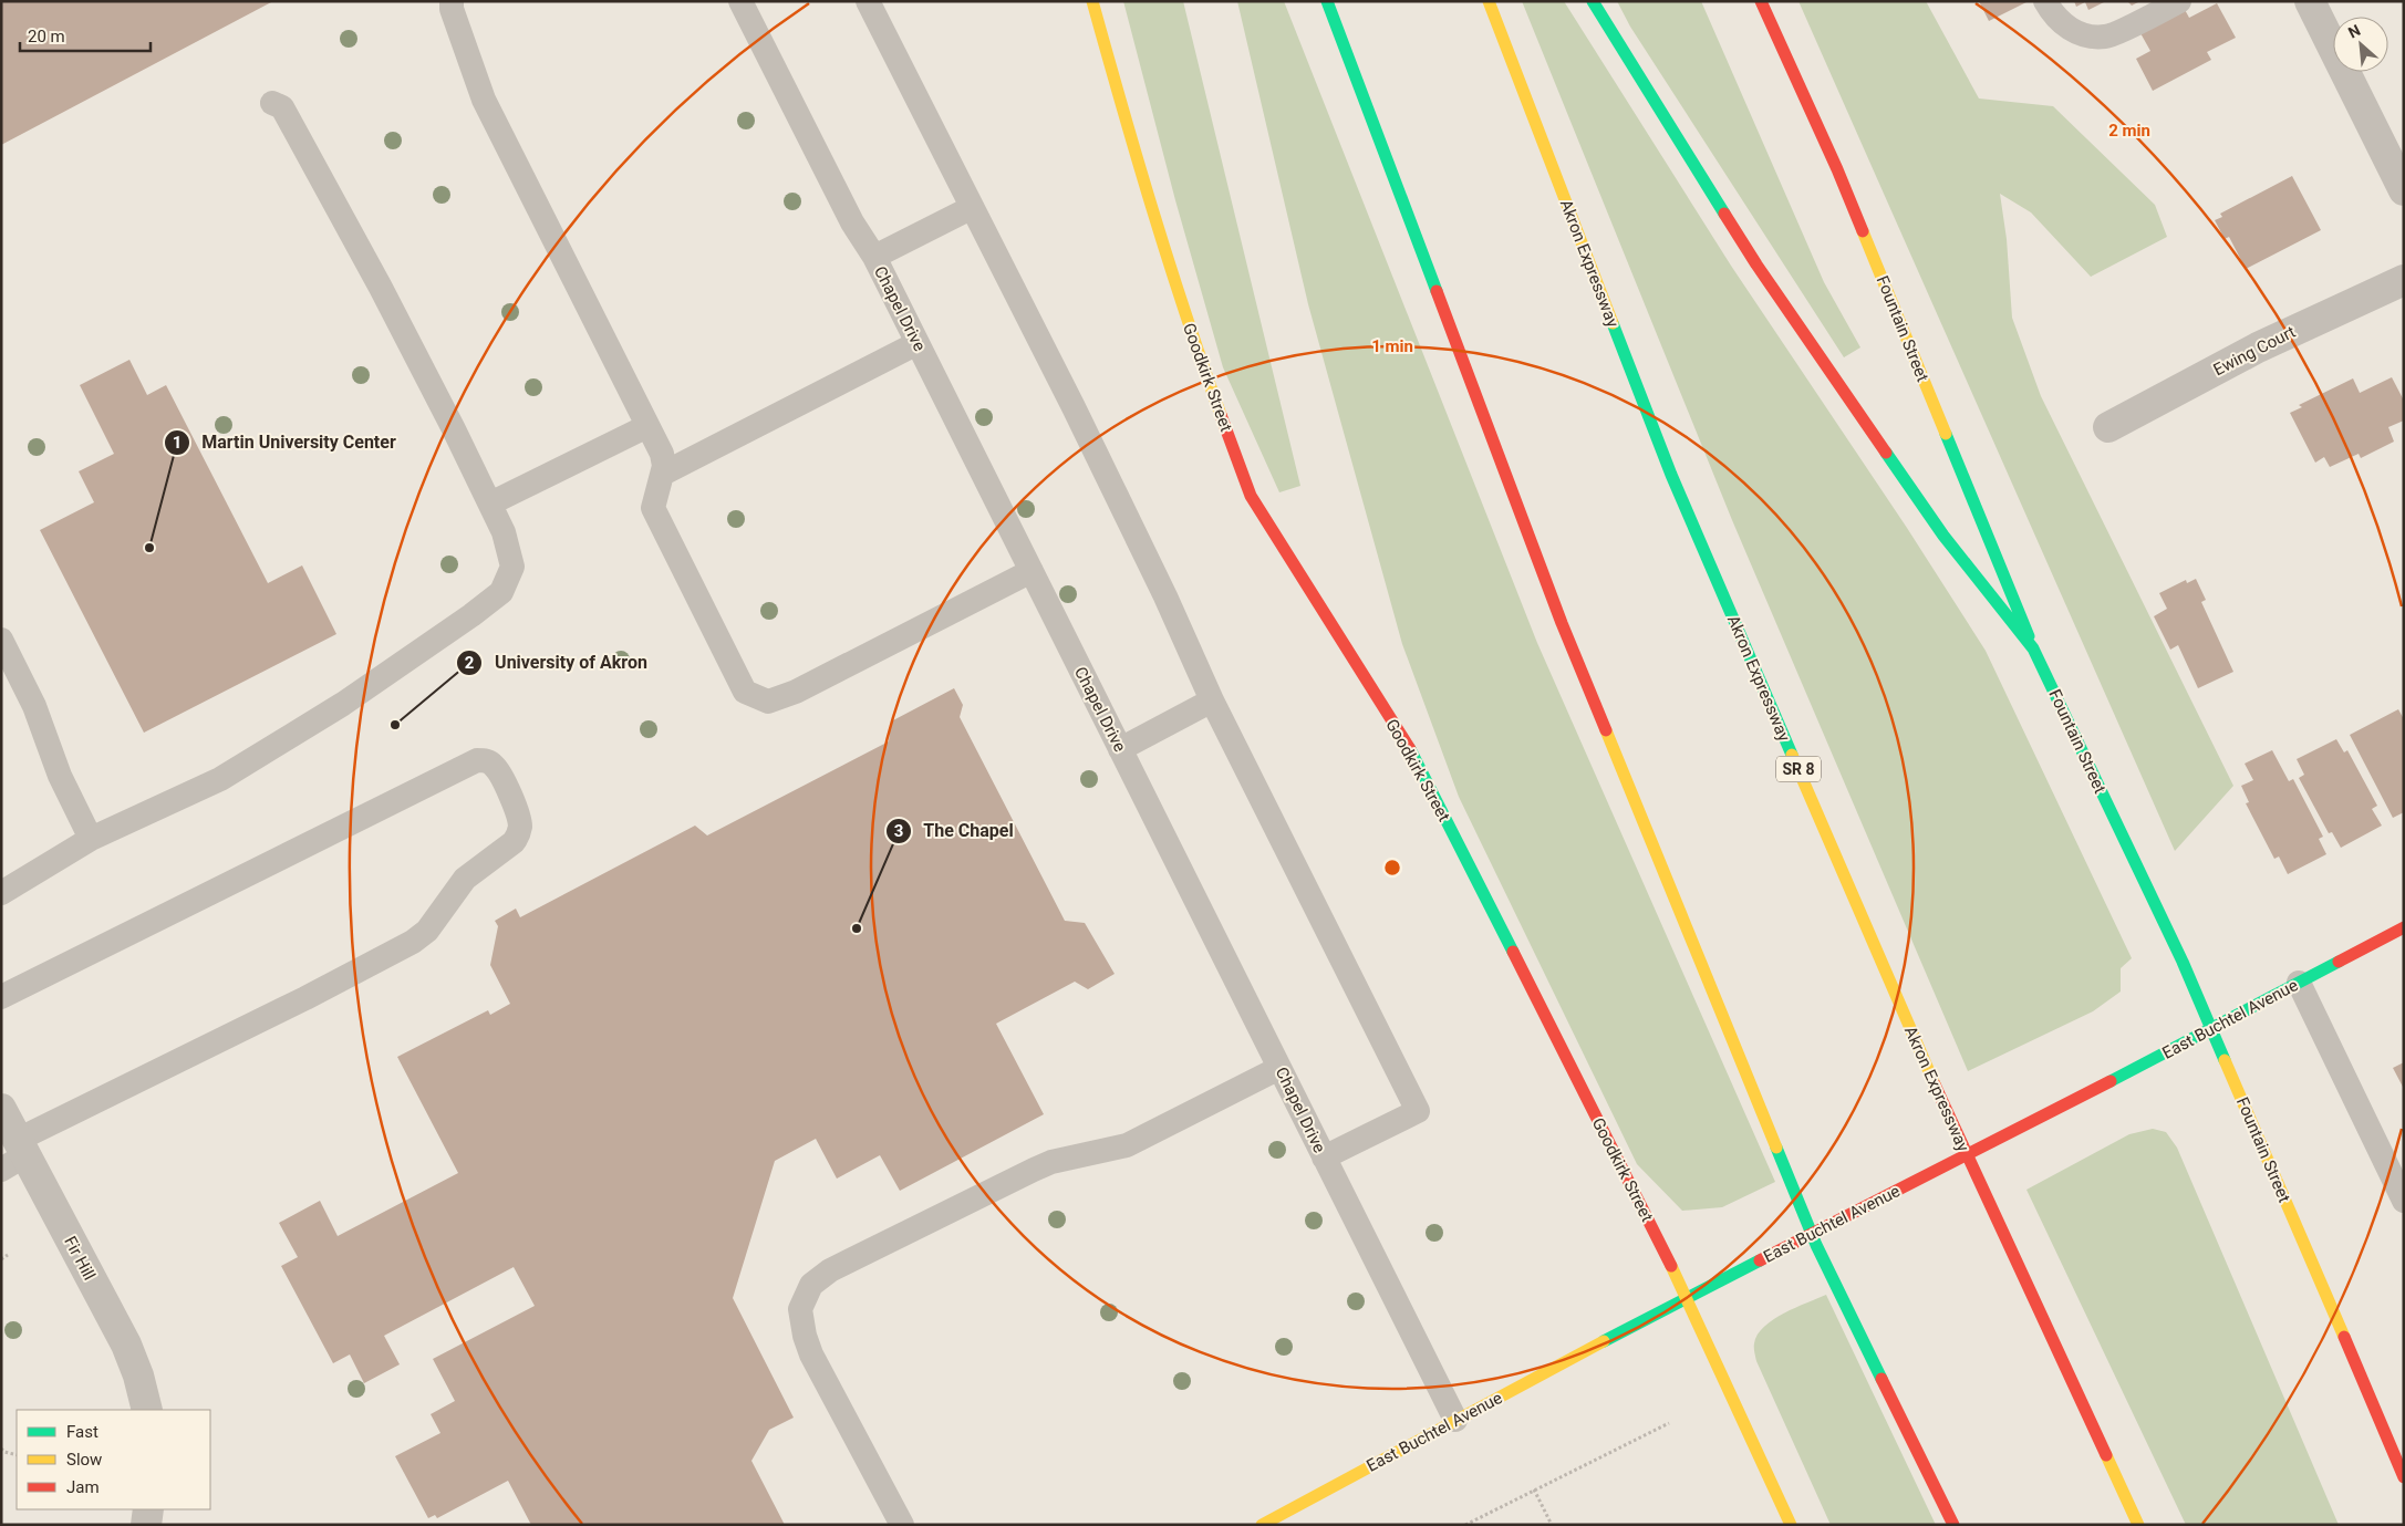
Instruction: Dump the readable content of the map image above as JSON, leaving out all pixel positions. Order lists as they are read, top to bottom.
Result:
{
  "streets": {
    "main road": [
      "Akron Expressway",
      "Fountain Street",
      "Goodkirk Street",
      "SR 8",
      "East Buchtel Avenue"
    ],
    "street": ["Ewing Court", "Fir Hill"],
    "lane": ["Chapel Drive"]
  },
  "crossings": [
    ["Chapel Drive", "East Buchtel Avenue"],
    ["Fountain Street", "East Buchtel Avenue"],
    ["Goodkirk Street", "East Buchtel Avenue"]
  ],
  "places": ["Martin University Center", "University of Akron", "The Chapel"],
  "legend": ["Fast", "Slow", "Jam"],
  "scale_bar": "20 m",
  "north": "top left",
  "rings": ["2 min", "1 min"]
}
